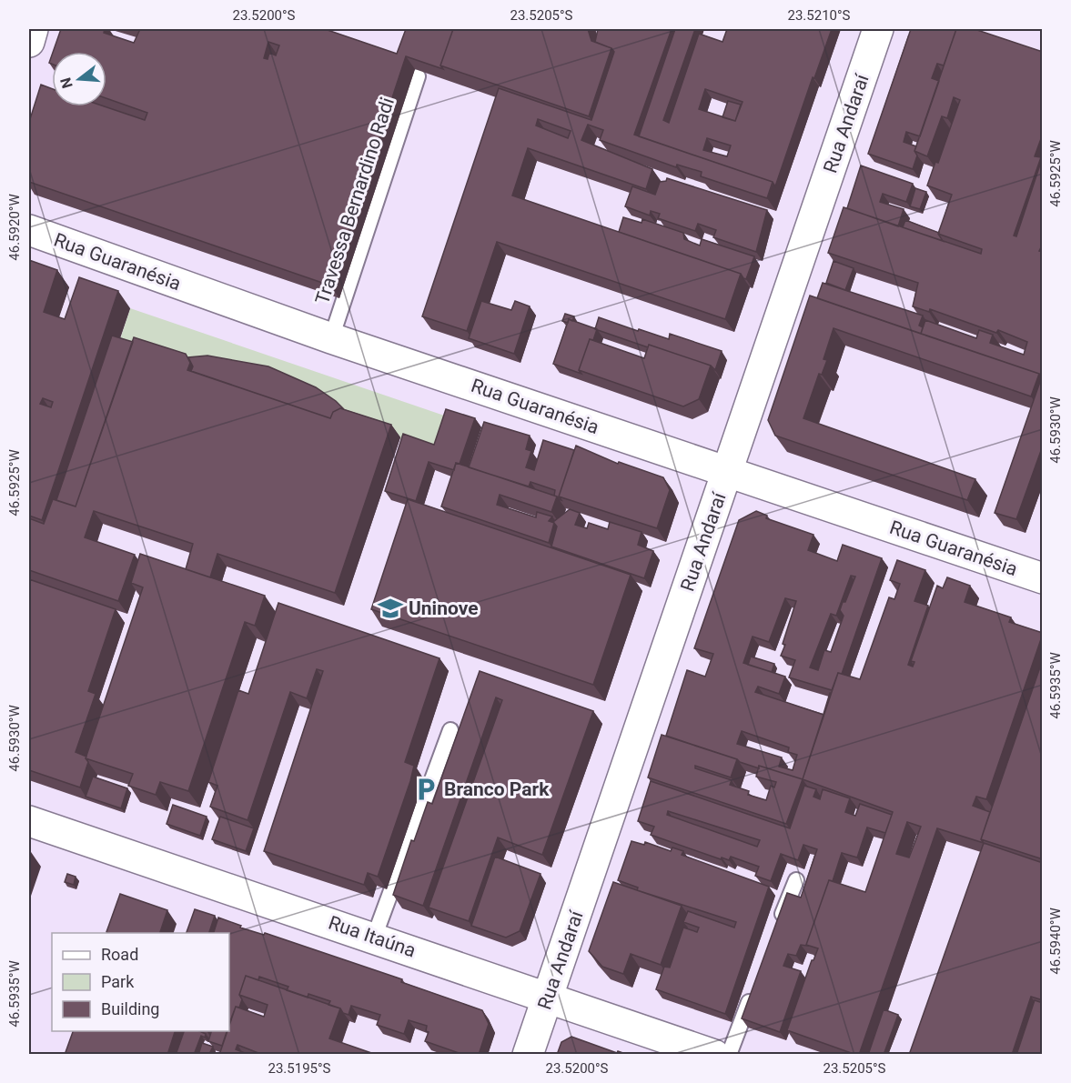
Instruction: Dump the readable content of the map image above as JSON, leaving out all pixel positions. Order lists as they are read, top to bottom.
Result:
{
  "streets": {
    "street": ["Rua Andaraí", "Rua Guaranésia", "Rua Itaúna"],
    "lane": ["Travessa Bernardino Radi"]
  },
  "crossings": [
    ["Rua Andaraí", "Rua Guaranésia"],
    ["Rua Andaraí", "Rua Itaúna"],
    ["Travessa Bernardino Radi", "Rua Guaranésia"]
  ],
  "places": {
    "school or university": ["Uninove"],
    "parking": ["Branco Park"]
  },
  "legend": ["Road", "Park", "Building"],
  "north": "left",
  "coordinates": [
    "23.5200°S",
    "23.5205°S",
    "23.5210°S",
    "46.5925°W",
    "46.5920°W",
    "46.5930°W",
    "46.5935°W",
    "46.5940°W",
    "23.5195°S"
  ]
}
